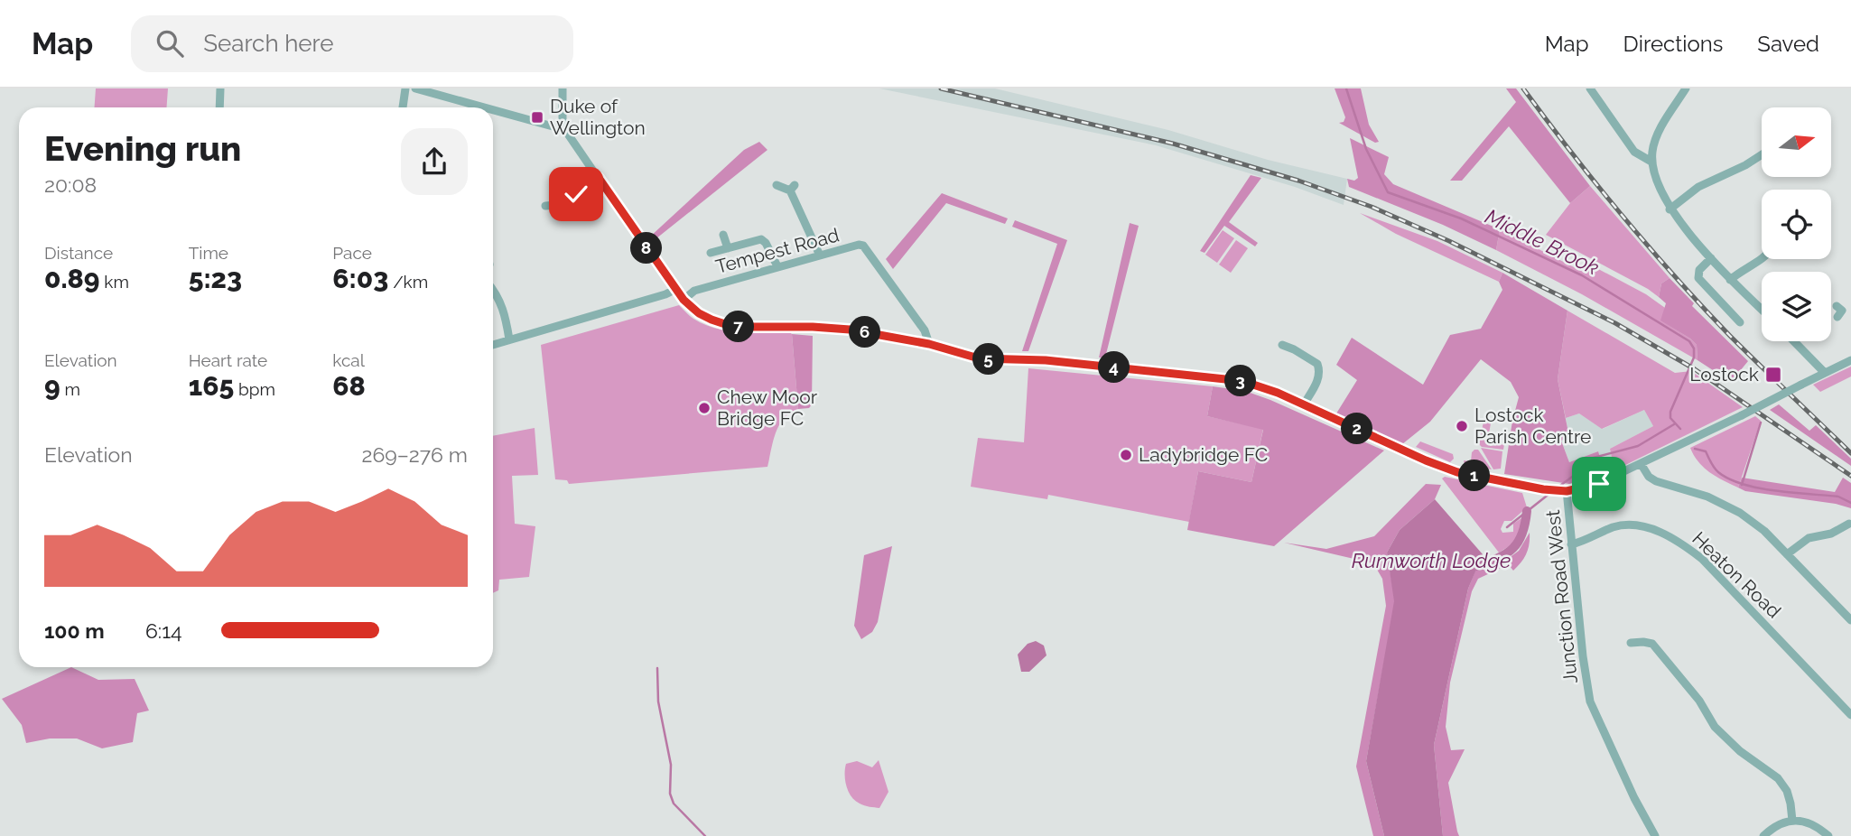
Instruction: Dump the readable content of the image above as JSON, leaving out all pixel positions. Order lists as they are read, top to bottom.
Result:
{
  "streets": {
    "street": ["Tempest Road", "Heaton Road", "Junction Road West"]
  },
  "crossings": [
    ["Heaton Road", "Junction Road West"]
  ],
  "water": ["Middle Brook", "Rumworth Lodge"],
  "places": {
    "transit": ["Duke of Wellington", "Lostock"],
    "other": ["Chew Moor Bridge FC", "Lostock Parish Centre", "Ladybridge FC"]
  },
  "north": "right",
  "page": {
    "header": "Map",
    "search": "Search here",
    "nav": ["Map", "Directions", "Saved"],
    "heading": ["Evening run", "20:08"],
    "stats": [
      ["Distance", "0.89 km"],
      ["Time", "5:23"],
      ["Pace", "6:03 /km"],
      ["Elevation", "9 m"],
      ["Heart rate", "165 bpm"],
      ["kcal", "68"]
    ],
    "pins": [
      "8",
      "7",
      "6",
      "5",
      "4",
      "3",
      "2",
      "1"
    ],
    "chart": ["Elevation", "269–276 m"],
    "list": [
      {
        "name": "100 m",
        "note": "6:14"
      }
    ]
  }
}
